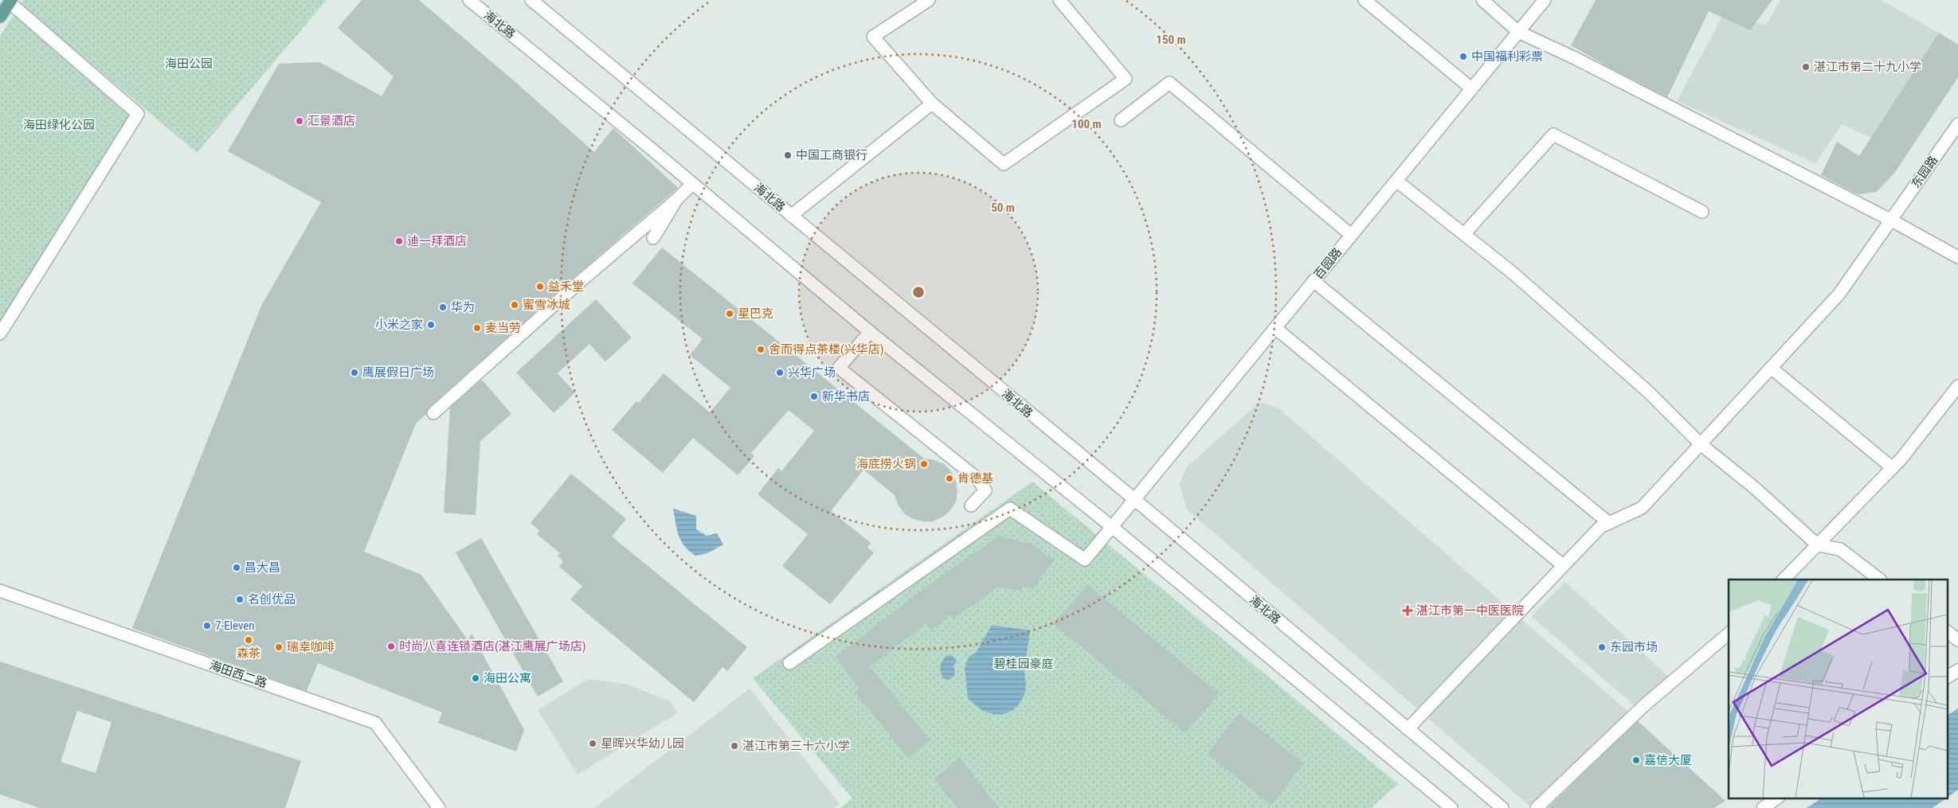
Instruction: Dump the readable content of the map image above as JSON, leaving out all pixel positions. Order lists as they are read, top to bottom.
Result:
{
  "streets": {
    "street": [
      "海北路",
      "东园路",
      "百园路",
      "海田西二路"
    ]
  },
  "crossings": [
    ["海北路", "东园路"],
    ["海北路", "百园路"]
  ],
  "parks": ["海田公园", "海田绿化公园", "碧桂园豪庭"],
  "places": {
    "other": [
      "中国福利彩票",
      "湛江市第二十九小学",
      "汇景酒店",
      "中国工商银行",
      "迪一拜酒店",
      "益禾堂",
      "蜜雪冰城",
      "华为",
      "星巴克",
      "小米之家",
      "麦当劳",
      "舍而得点茶楼(兴华店)",
      "鹰展假日广场",
      "兴华广场",
      "新华书店",
      "海底捞火锅",
      "肯德基",
      "昌大昌",
      "名创优品",
      "7-Eleven",
      "森茶",
      "时尚八喜连锁酒店(湛江鹰展广场店)",
      "瑞幸咖啡",
      "东园市场",
      "海田公寓",
      "星晖兴华幼儿园",
      "湛江市第三十六小学",
      "嘉信大厦"
    ],
    "health": ["湛江市第一中医医院"]
  },
  "rings": ["150 m", "100 m", "50 m"]
}
